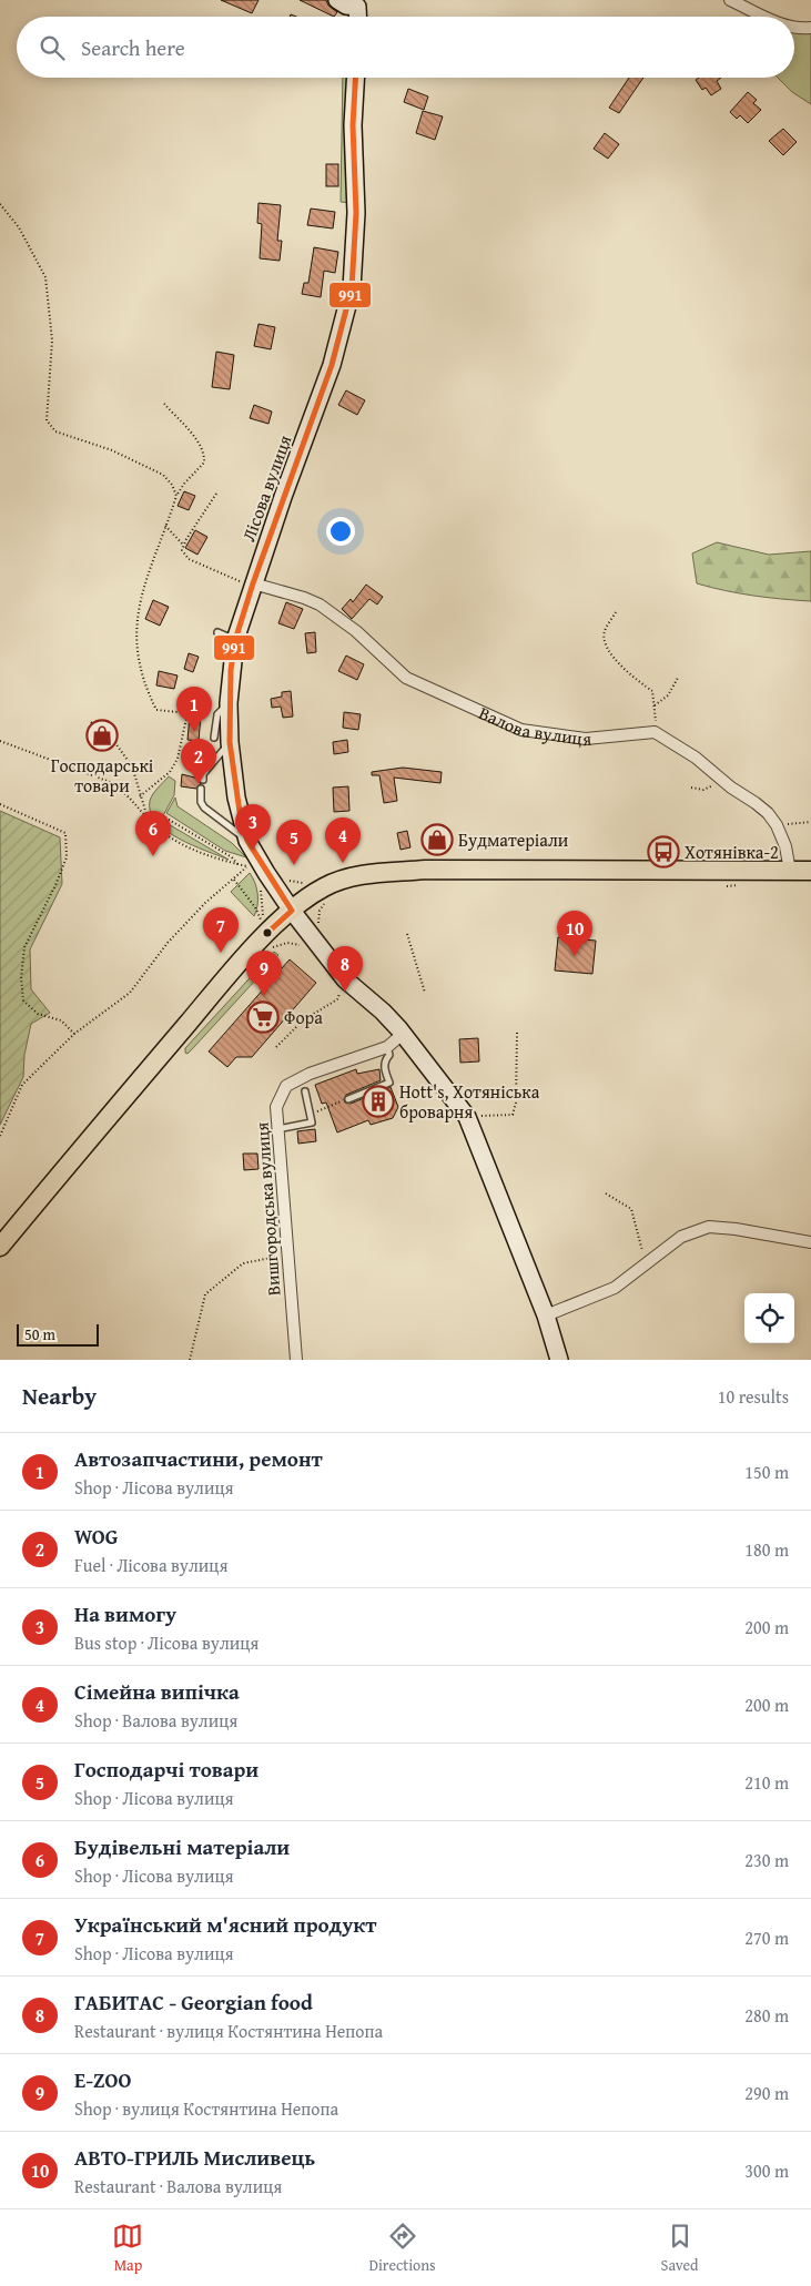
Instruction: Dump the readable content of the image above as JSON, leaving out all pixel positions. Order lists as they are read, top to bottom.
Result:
{
  "streets": {
    "street": ["Лісова вулиця", "Валова вулиця", "Вишгородська вулиця"]
  },
  "crossings": [
    ["Лісова вулиця", "Валова вулиця"],
    ["Лісова вулиця", "Вишгородська вулиця"]
  ],
  "places": {
    "shop": ["Господарські товари", "Будматеріали"],
    "bus stop": ["Хотянівка-2"],
    "supermarket": ["Фора"],
    "building": ["Hott's, Хотяніська броварня"]
  },
  "lines": ["transit line 991"],
  "scale_bar": "50 m",
  "page": {
    "search": "Search here",
    "pins": [
      "1",
      "2",
      "3",
      "6",
      "4",
      "5",
      "7",
      "10",
      "8",
      "9"
    ],
    "scale": "50 m",
    "heading": ["Nearby", "10 results"],
    "list": [
      {
        "mark": "1",
        "name": "Автозапчастини, ремонт",
        "note": "Shop · Лісова вулиця",
        "value": "150 m"
      },
      {
        "mark": "2",
        "name": "WOG",
        "note": "Fuel · Лісова вулиця",
        "value": "180 m"
      },
      {
        "mark": "3",
        "name": "На вимогу",
        "note": "Bus stop · Лісова вулиця",
        "value": "200 m"
      },
      {
        "mark": "4",
        "name": "Сімейна випічка",
        "note": "Shop · Валова вулиця",
        "value": "200 m"
      },
      {
        "mark": "5",
        "name": "Господарчі товари",
        "note": "Shop · Лісова вулиця",
        "value": "210 m"
      },
      {
        "mark": "6",
        "name": "Будівельні матеріали",
        "note": "Shop · Лісова вулиця",
        "value": "230 m"
      },
      {
        "mark": "7",
        "name": "Український м'ясний продукт",
        "note": "Shop · Лісова вулиця",
        "value": "270 m"
      },
      {
        "mark": "8",
        "name": "ГАБИТАС - Georgian food",
        "note": "Restaurant · вулиця Костянтина Непопа",
        "value": "280 m"
      },
      {
        "mark": "9",
        "name": "E-ZOO",
        "note": "Shop · вулиця Костянтина Непопа",
        "value": "290 m"
      },
      {
        "mark": "10",
        "name": "АВТО-ГРИЛЬ Мисливець",
        "note": "Restaurant · Валова вулиця",
        "value": "300 m"
      }
    ],
    "nav": ["Map", "Directions", "Saved"]
  }
}
